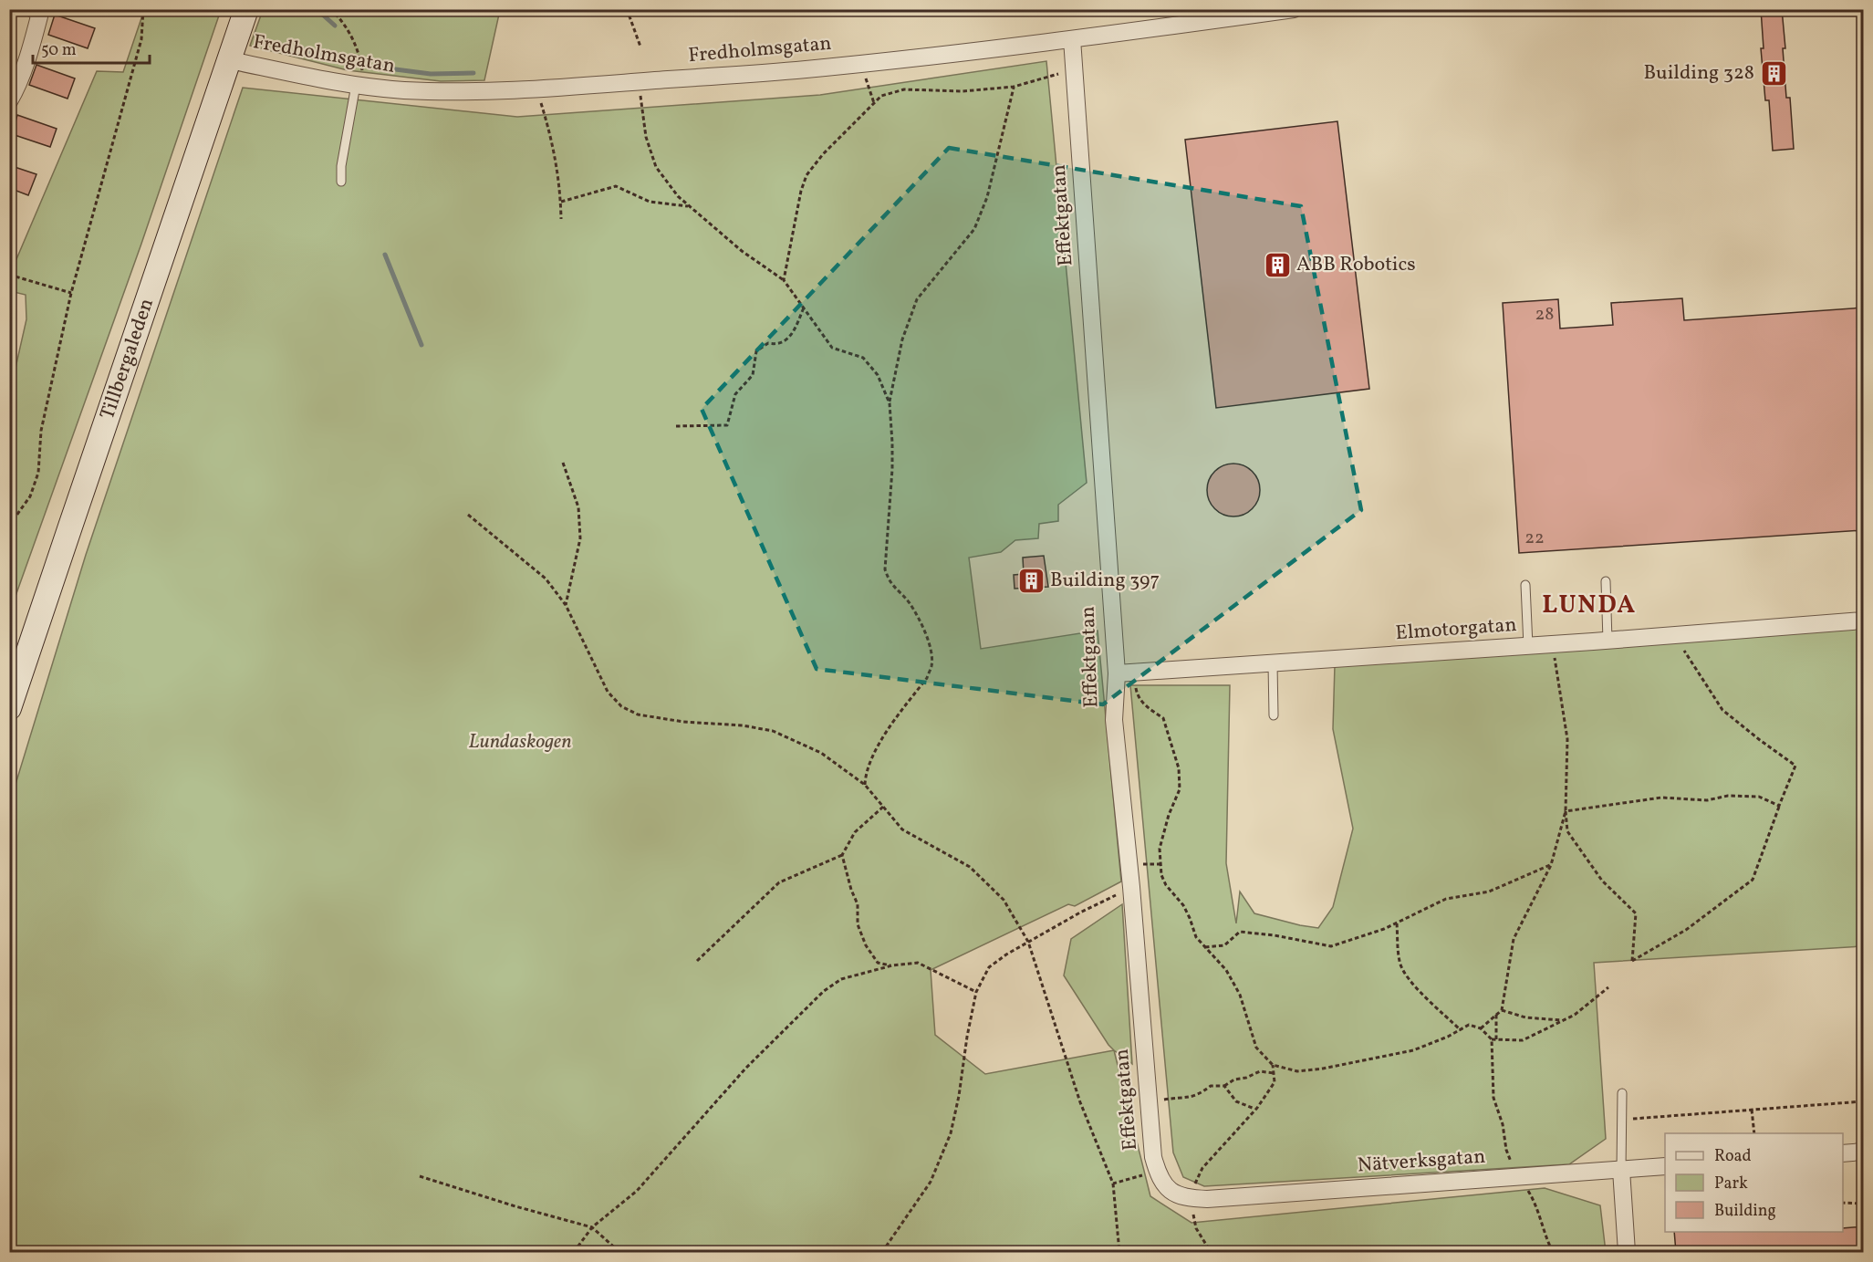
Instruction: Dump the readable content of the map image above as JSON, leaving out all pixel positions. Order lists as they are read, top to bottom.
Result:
{
  "streets": {
    "main road": ["Tillbergaleden"],
    "street": [
      "Fredholmsgatan",
      "Effektgatan",
      "Elmotorgatan",
      "Nätverksgatan"
    ]
  },
  "crossings": [
    ["Fredholmsgatan", "Effektgatan"],
    ["Fredholmsgatan", "Tillbergaleden"],
    ["Effektgatan", "Elmotorgatan"],
    ["Effektgatan", "Nätverksgatan"]
  ],
  "districts": ["LUNDA"],
  "parks": ["Lundaskogen"],
  "places": {
    "building": ["Building 328", "ABB Robotics", "Building 397"]
  },
  "house_numbers": ["28", "22"],
  "legend": ["Road", "Park", "Building"],
  "scale_bar": "50 m"
}
